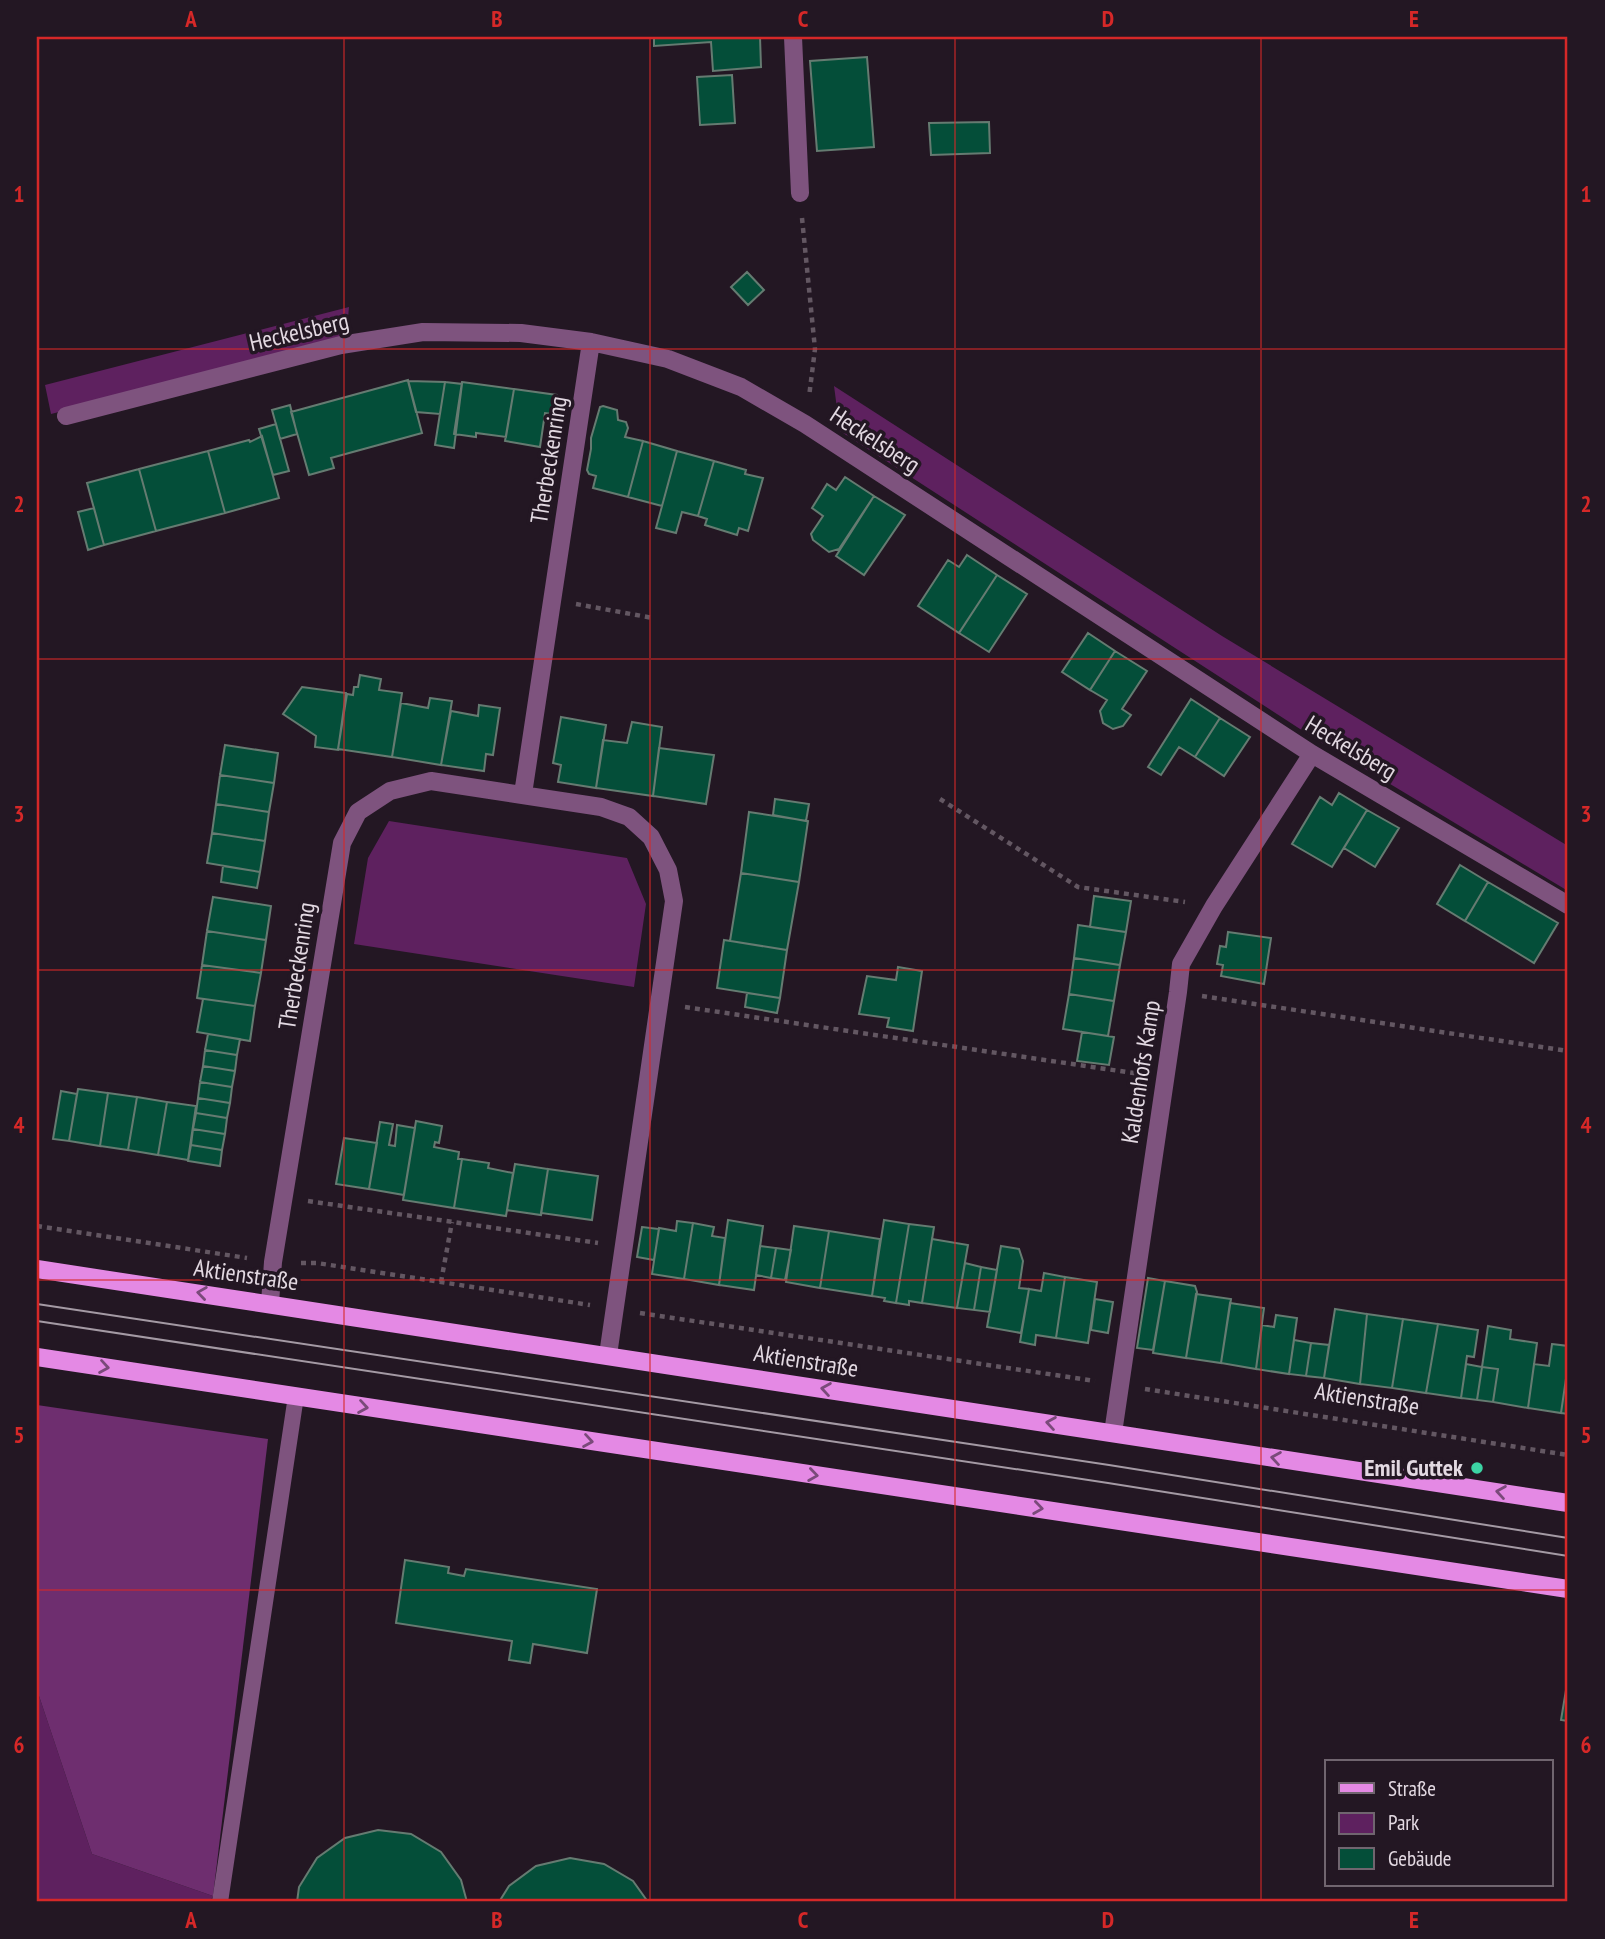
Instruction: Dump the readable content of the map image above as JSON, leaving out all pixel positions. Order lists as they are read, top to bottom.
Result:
{
  "streets": {
    "main road": ["Aktienstraße"],
    "street": ["Heckelsberg", "Therbeckenring", "Kaldenhofs Kamp"]
  },
  "crossings": [
    ["Heckelsberg", "Therbeckenring"],
    ["Heckelsberg", "Kaldenhofs Kamp"],
    ["Therbeckenring", "Aktienstraße"],
    ["Kaldenhofs Kamp", "Aktienstraße"]
  ],
  "places": ["Emil Guttek"],
  "legend": ["Straße", "Park", "Gebäude"],
  "grid": {
    "columns": [
      "A",
      "B",
      "C",
      "D",
      "E"
    ],
    "rows": [
      "1",
      "2",
      "3",
      "4",
      "5",
      "6"
    ]
  }
}
